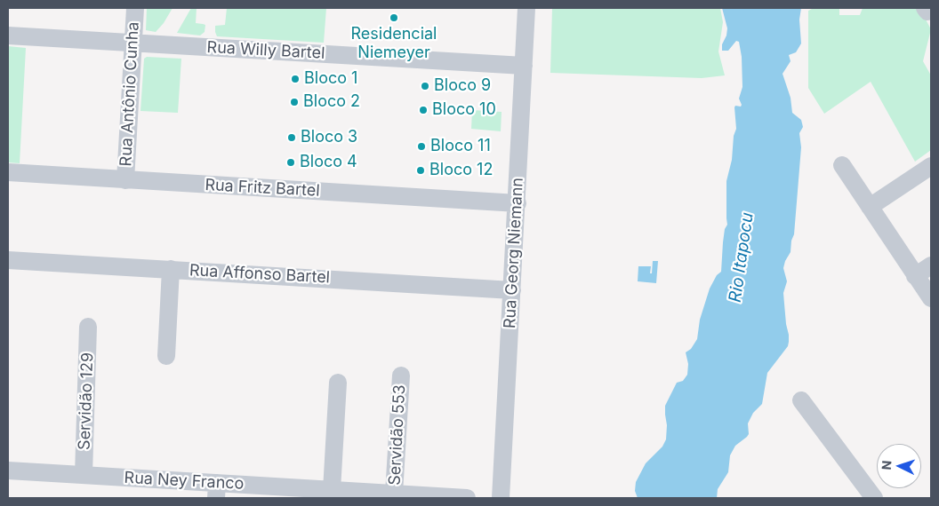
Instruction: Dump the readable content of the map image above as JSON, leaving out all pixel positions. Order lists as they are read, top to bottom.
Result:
{
  "streets": {
    "street": [
      "Rua Willy Bartel",
      "Rua Antônio Cunha",
      "Rua Fritz Bartel",
      "Rua Georg Niemann",
      "Rua Affonso Bartel",
      "Servidão 129",
      "Servidão 553",
      "Rua Ney Franco"
    ]
  },
  "crossings": [
    ["Rua Willy Bartel", "Rua Antônio Cunha"],
    ["Rua Willy Bartel", "Rua Georg Niemann"],
    ["Rua Antônio Cunha", "Rua Fritz Bartel"],
    ["Rua Fritz Bartel", "Rua Georg Niemann"],
    ["Rua Georg Niemann", "Rua Affonso Bartel"],
    ["Servidão 129", "Rua Ney Franco"],
    ["Servidão 553", "Rua Ney Franco"]
  ],
  "water": ["Rio Itapocu"],
  "places": [
    "Residencial Niemeyer",
    "Bloco 1",
    "Bloco 9",
    "Bloco 2",
    "Bloco 10",
    "Bloco 3",
    "Bloco 11",
    "Bloco 4",
    "Bloco 12"
  ],
  "north": "left"
}
